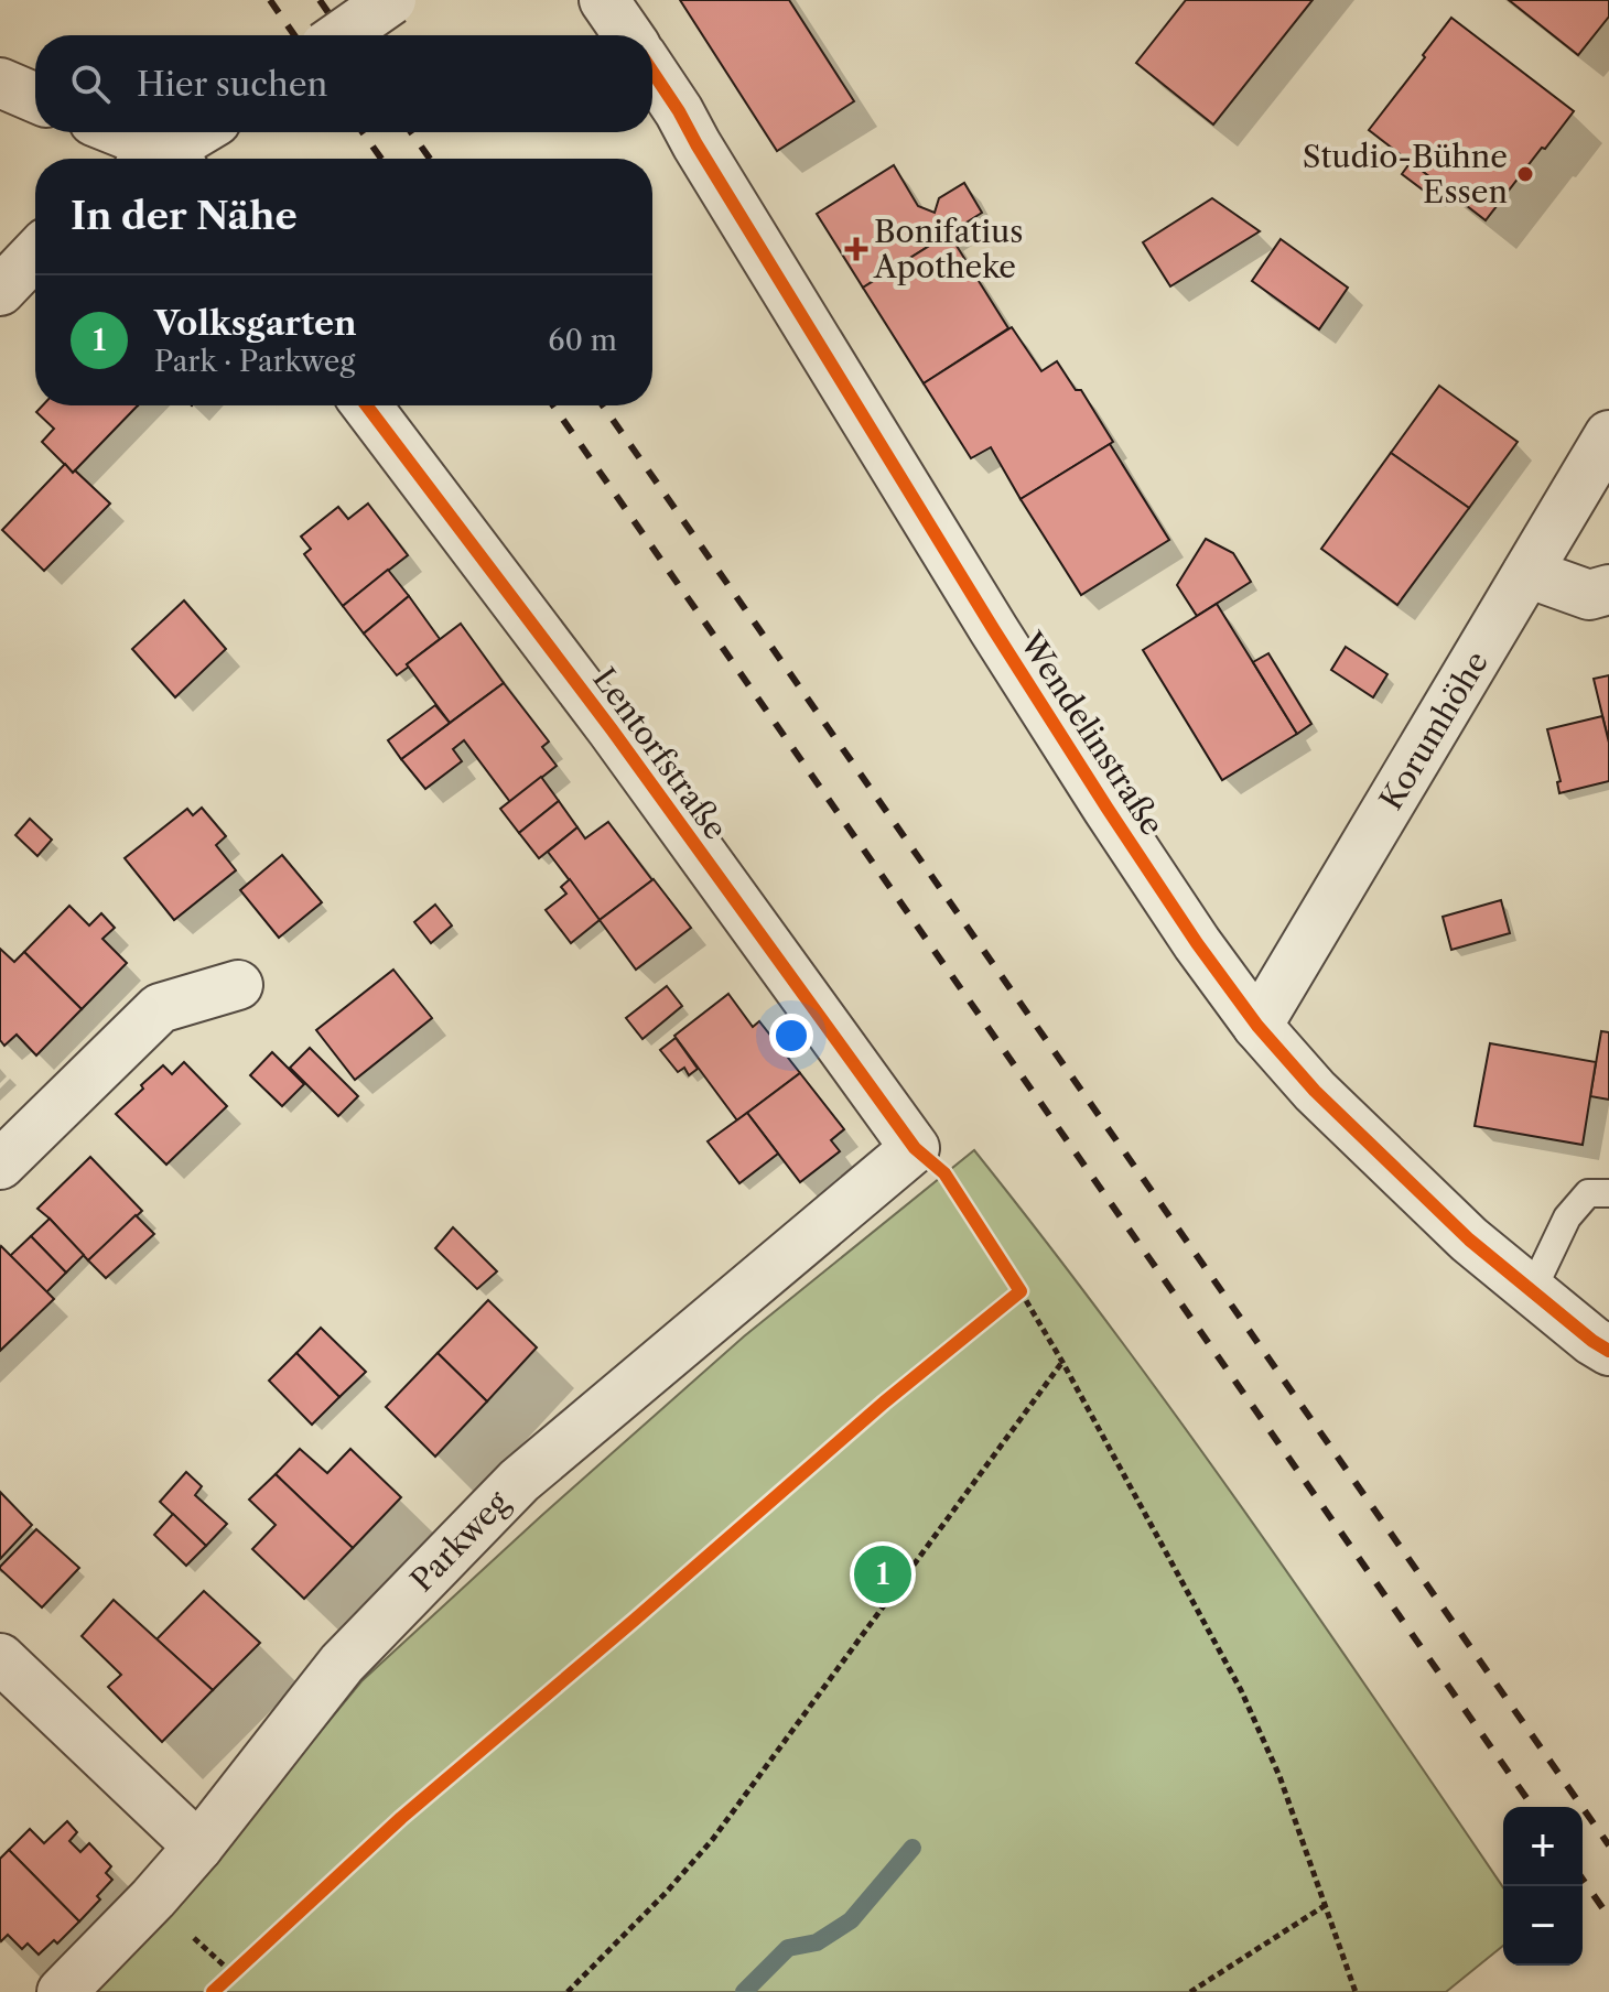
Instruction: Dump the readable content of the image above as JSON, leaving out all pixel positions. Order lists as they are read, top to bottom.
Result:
{
  "streets": {
    "street": [
      "Korumhöhe",
      "Wendelinstraße",
      "Lentorfstraße",
      "Parkweg"
    ]
  },
  "crossings": [
    ["Korumhöhe", "Wendelinstraße"],
    ["Lentorfstraße", "Parkweg"]
  ],
  "places": {
    "other": ["Studio-Bühne Essen"],
    "health": ["Bonifatius Apotheke"]
  },
  "page": {
    "search": "Hier suchen",
    "heading": "In der Nähe",
    "list": [
      {
        "mark": "1",
        "name": "Volksgarten",
        "note": "Park · Parkweg",
        "value": "60 m"
      }
    ],
    "pins": "1",
    "map_buttons": ["+", "−"]
  }
}
